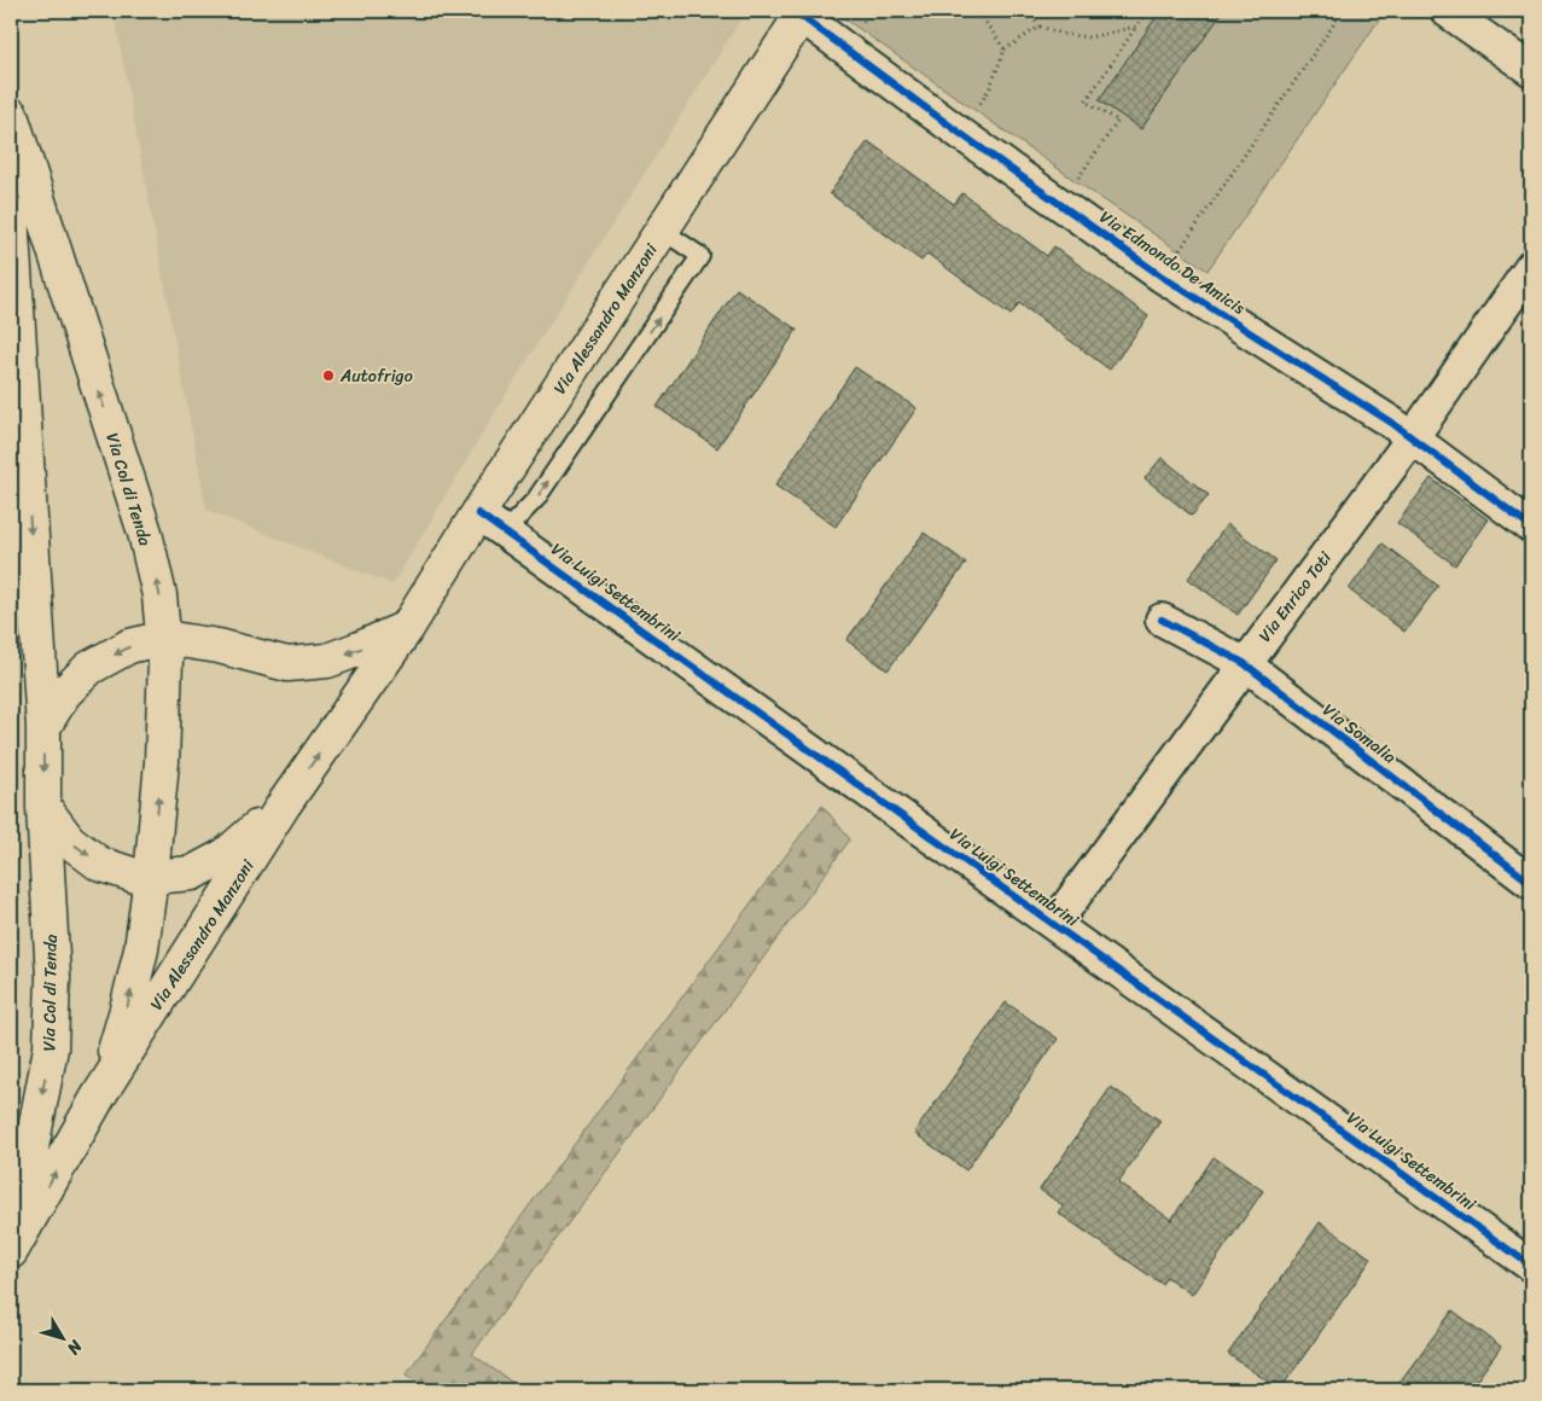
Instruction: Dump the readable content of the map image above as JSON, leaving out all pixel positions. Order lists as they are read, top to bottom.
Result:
{
  "streets": {
    "main road": ["Via Alessandro Manzoni", "Via Col di Tenda"],
    "street": [
      "Via Edmondo De Amicis",
      "Via Luigi Settembrini",
      "Via Enrico Toti",
      "Via Somalia"
    ]
  },
  "crossings": [
    ["Via Edmondo De Amicis", "Via Alessandro Manzoni"],
    ["Via Edmondo De Amicis", "Via Enrico Toti"],
    ["Via Alessandro Manzoni", "Via Col di Tenda"],
    ["Via Alessandro Manzoni", "Via Luigi Settembrini"],
    ["Via Luigi Settembrini", "Via Enrico Toti"],
    ["Via Enrico Toti", "Via Somalia"]
  ],
  "places": ["Autofrigo"],
  "north": "bottom right"
}
